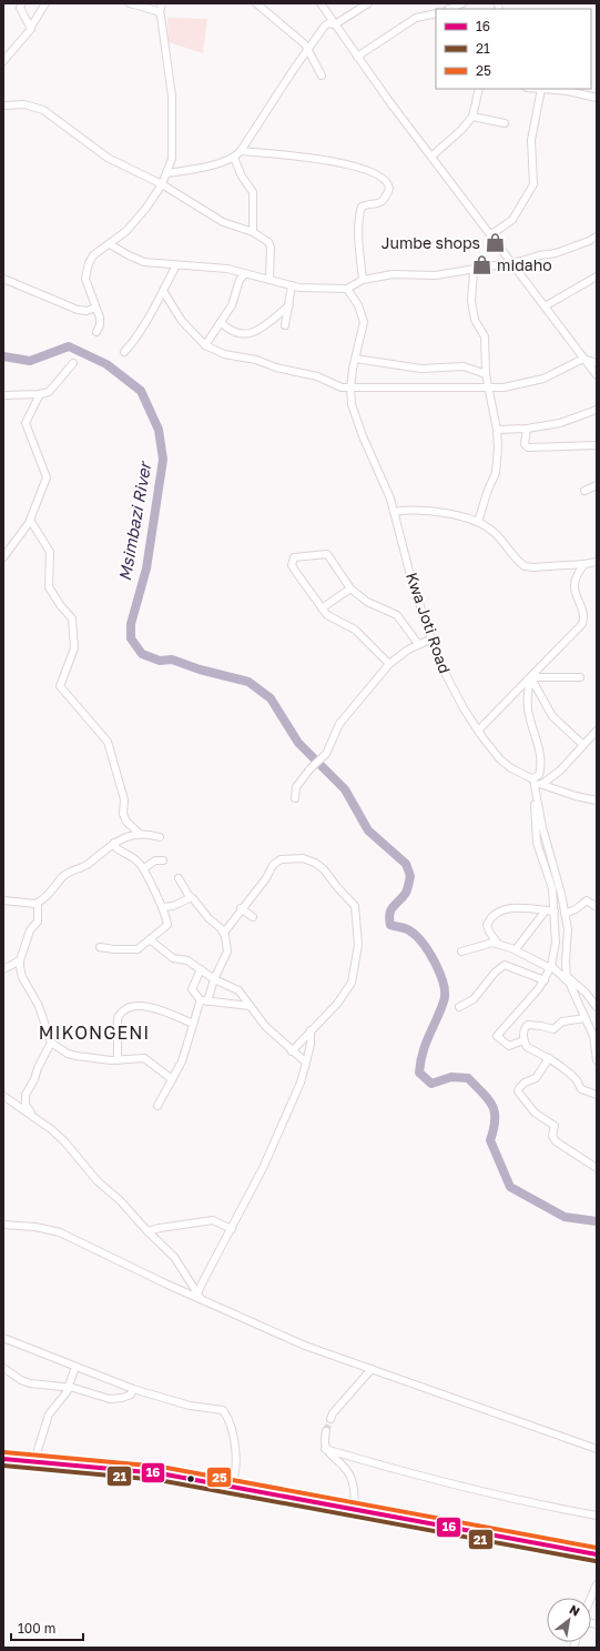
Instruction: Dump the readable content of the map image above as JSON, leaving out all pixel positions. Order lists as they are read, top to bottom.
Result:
{
  "streets": {
    "street": ["Kwa Joti Road"]
  },
  "districts": ["MIKONGENI"],
  "water": ["Msimbazi River"],
  "places": {
    "shop": ["Jumbe shops", "midaho"]
  },
  "lines": ["transit line 25", "transit line 16", "transit line 21"],
  "legend": ["16", "21", "25"],
  "scale_bar": "100 m",
  "north": "top right"
}
